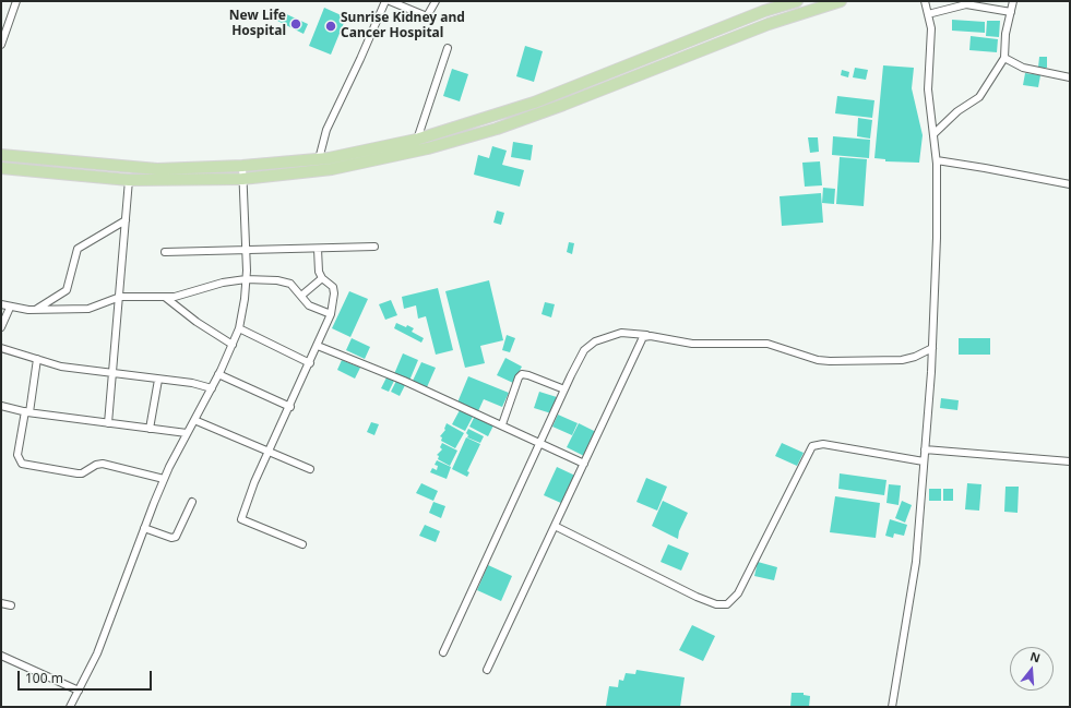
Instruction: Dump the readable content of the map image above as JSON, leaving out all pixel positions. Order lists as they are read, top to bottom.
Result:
{
  "places": ["New Life Hospital", "Sunrise Kidney and Cancer Hospital"],
  "scale_bar": "100 m",
  "north": "top"
}
